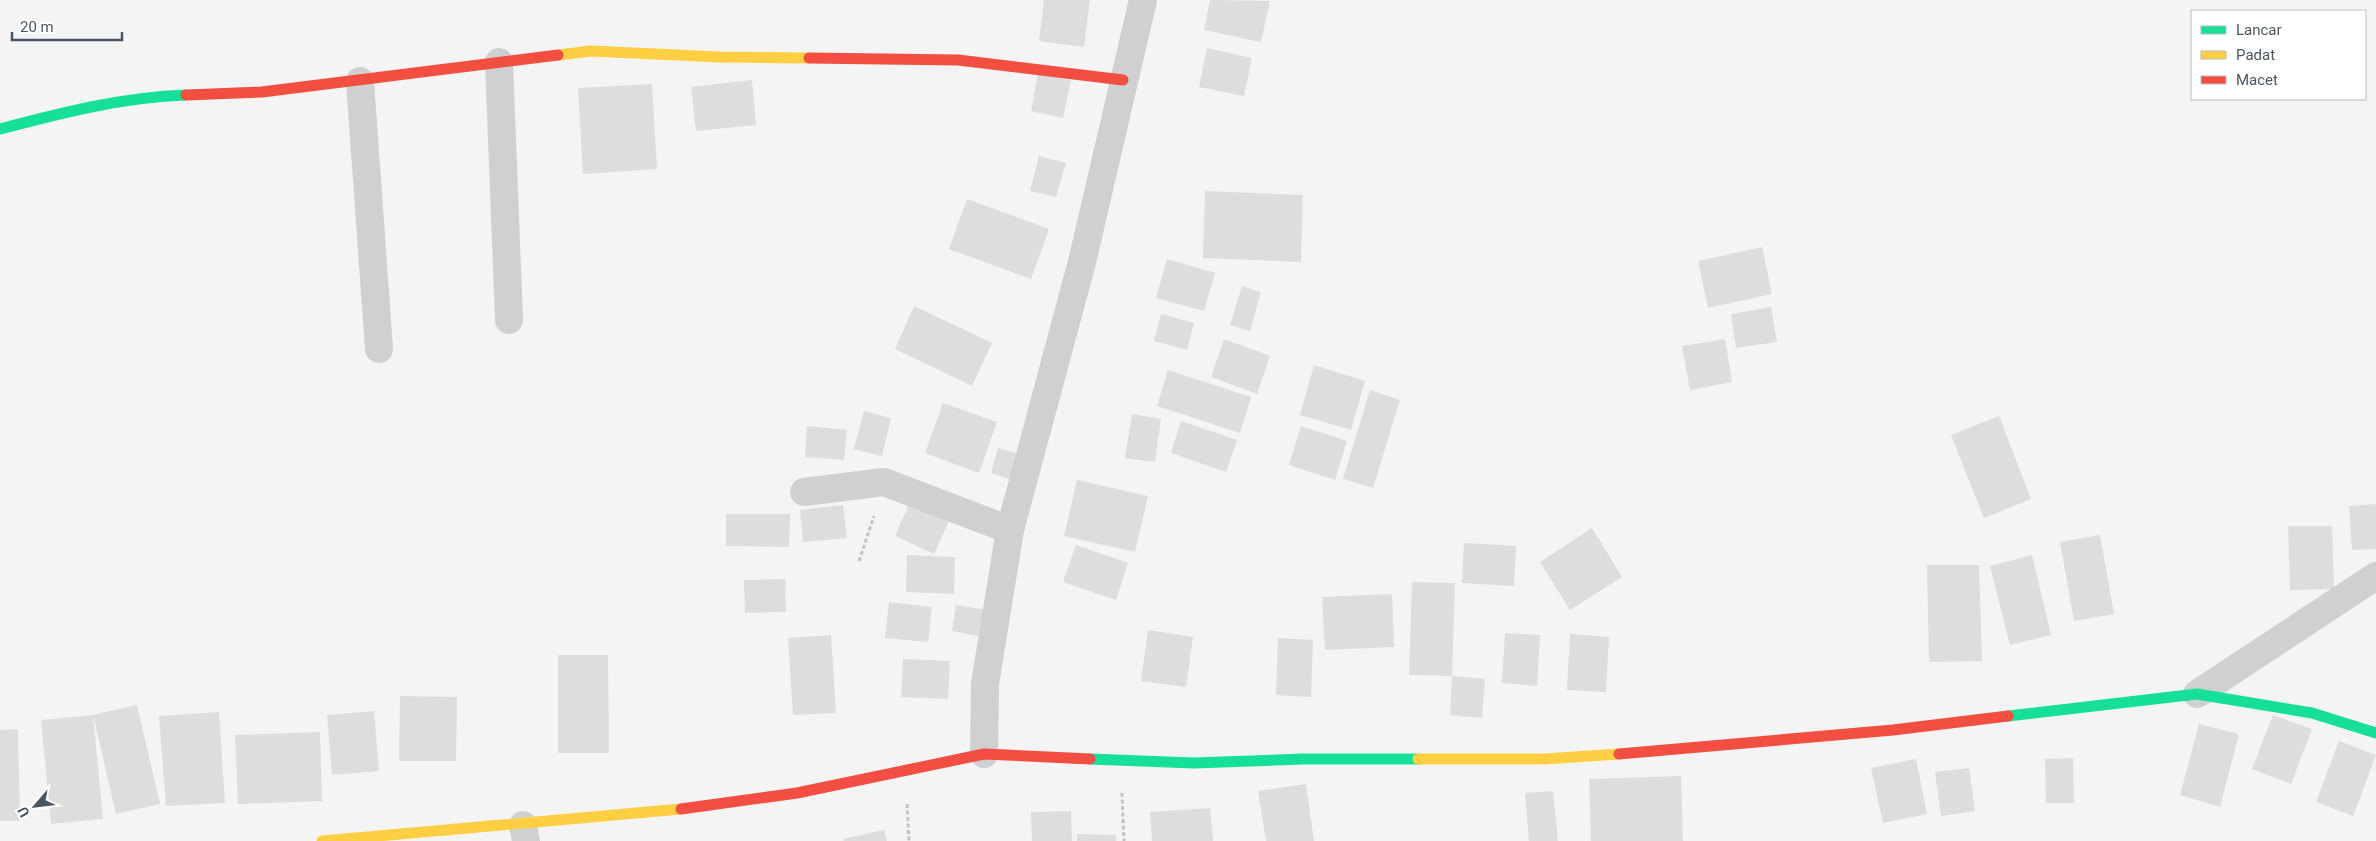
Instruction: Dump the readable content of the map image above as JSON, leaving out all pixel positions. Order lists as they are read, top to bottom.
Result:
{
  "legend": ["Lancar", "Padat", "Macet"],
  "scale_bar": "20 m",
  "north": "bottom left"
}
